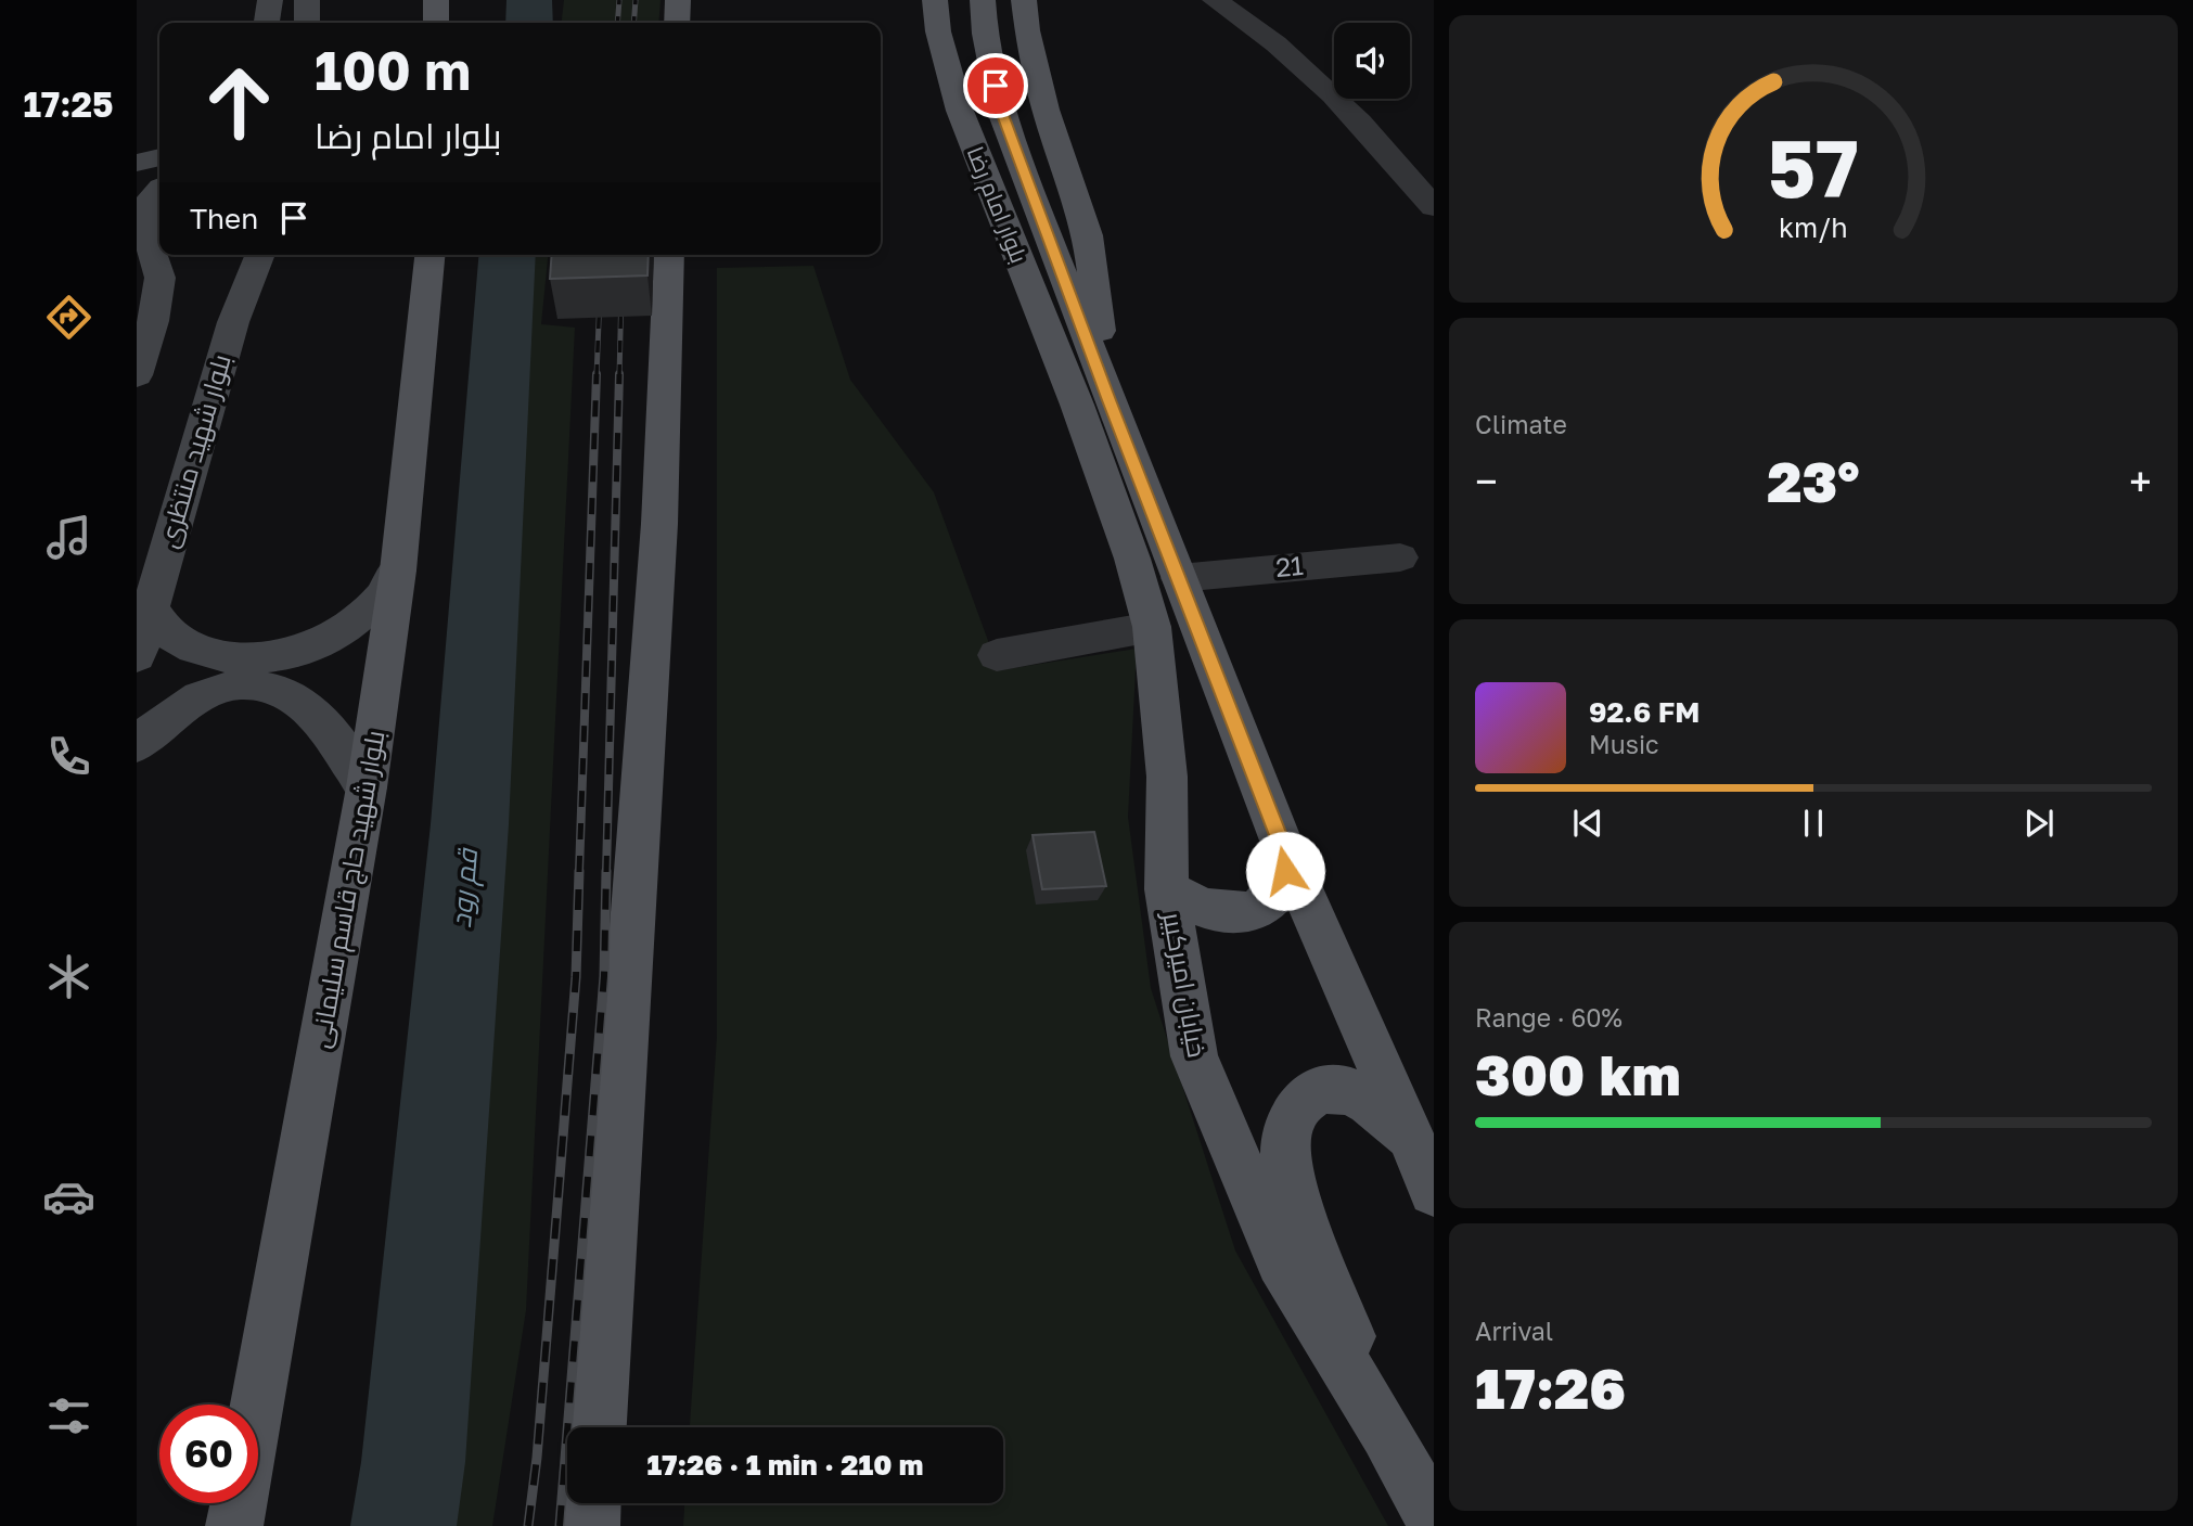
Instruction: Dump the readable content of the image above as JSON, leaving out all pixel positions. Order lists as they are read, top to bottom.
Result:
{
  "streets": {
    "main road": [
      "بلوار امام رضا",
      "بلوار شهید منتظری",
      "بلوار شهید حاج قاسم سلیمانی",
      "خیابان امیرکبیر"
    ],
    "street": ["21"]
  },
  "crossings": [
    ["بلوار امام رضا", "خیابان امیرکبیر"]
  ],
  "water": ["قم رود"],
  "page": {
    "tabs": "17:25",
    "turn": ["100 m", "بلوار امام رضا"],
    "then": "Then",
    "tile": [
      "Climate",
      ["Range · 60%", "300 km"],
      ["Arrival", "17:26"]
    ],
    "heat": ["−", "23°", "+"],
    "song": ["92.6 FM", "Music"],
    "limit": "60",
    "trip": "17:26 · 1 min · 210 m",
    "gauge": ["57", "km/h"]
  }
}
